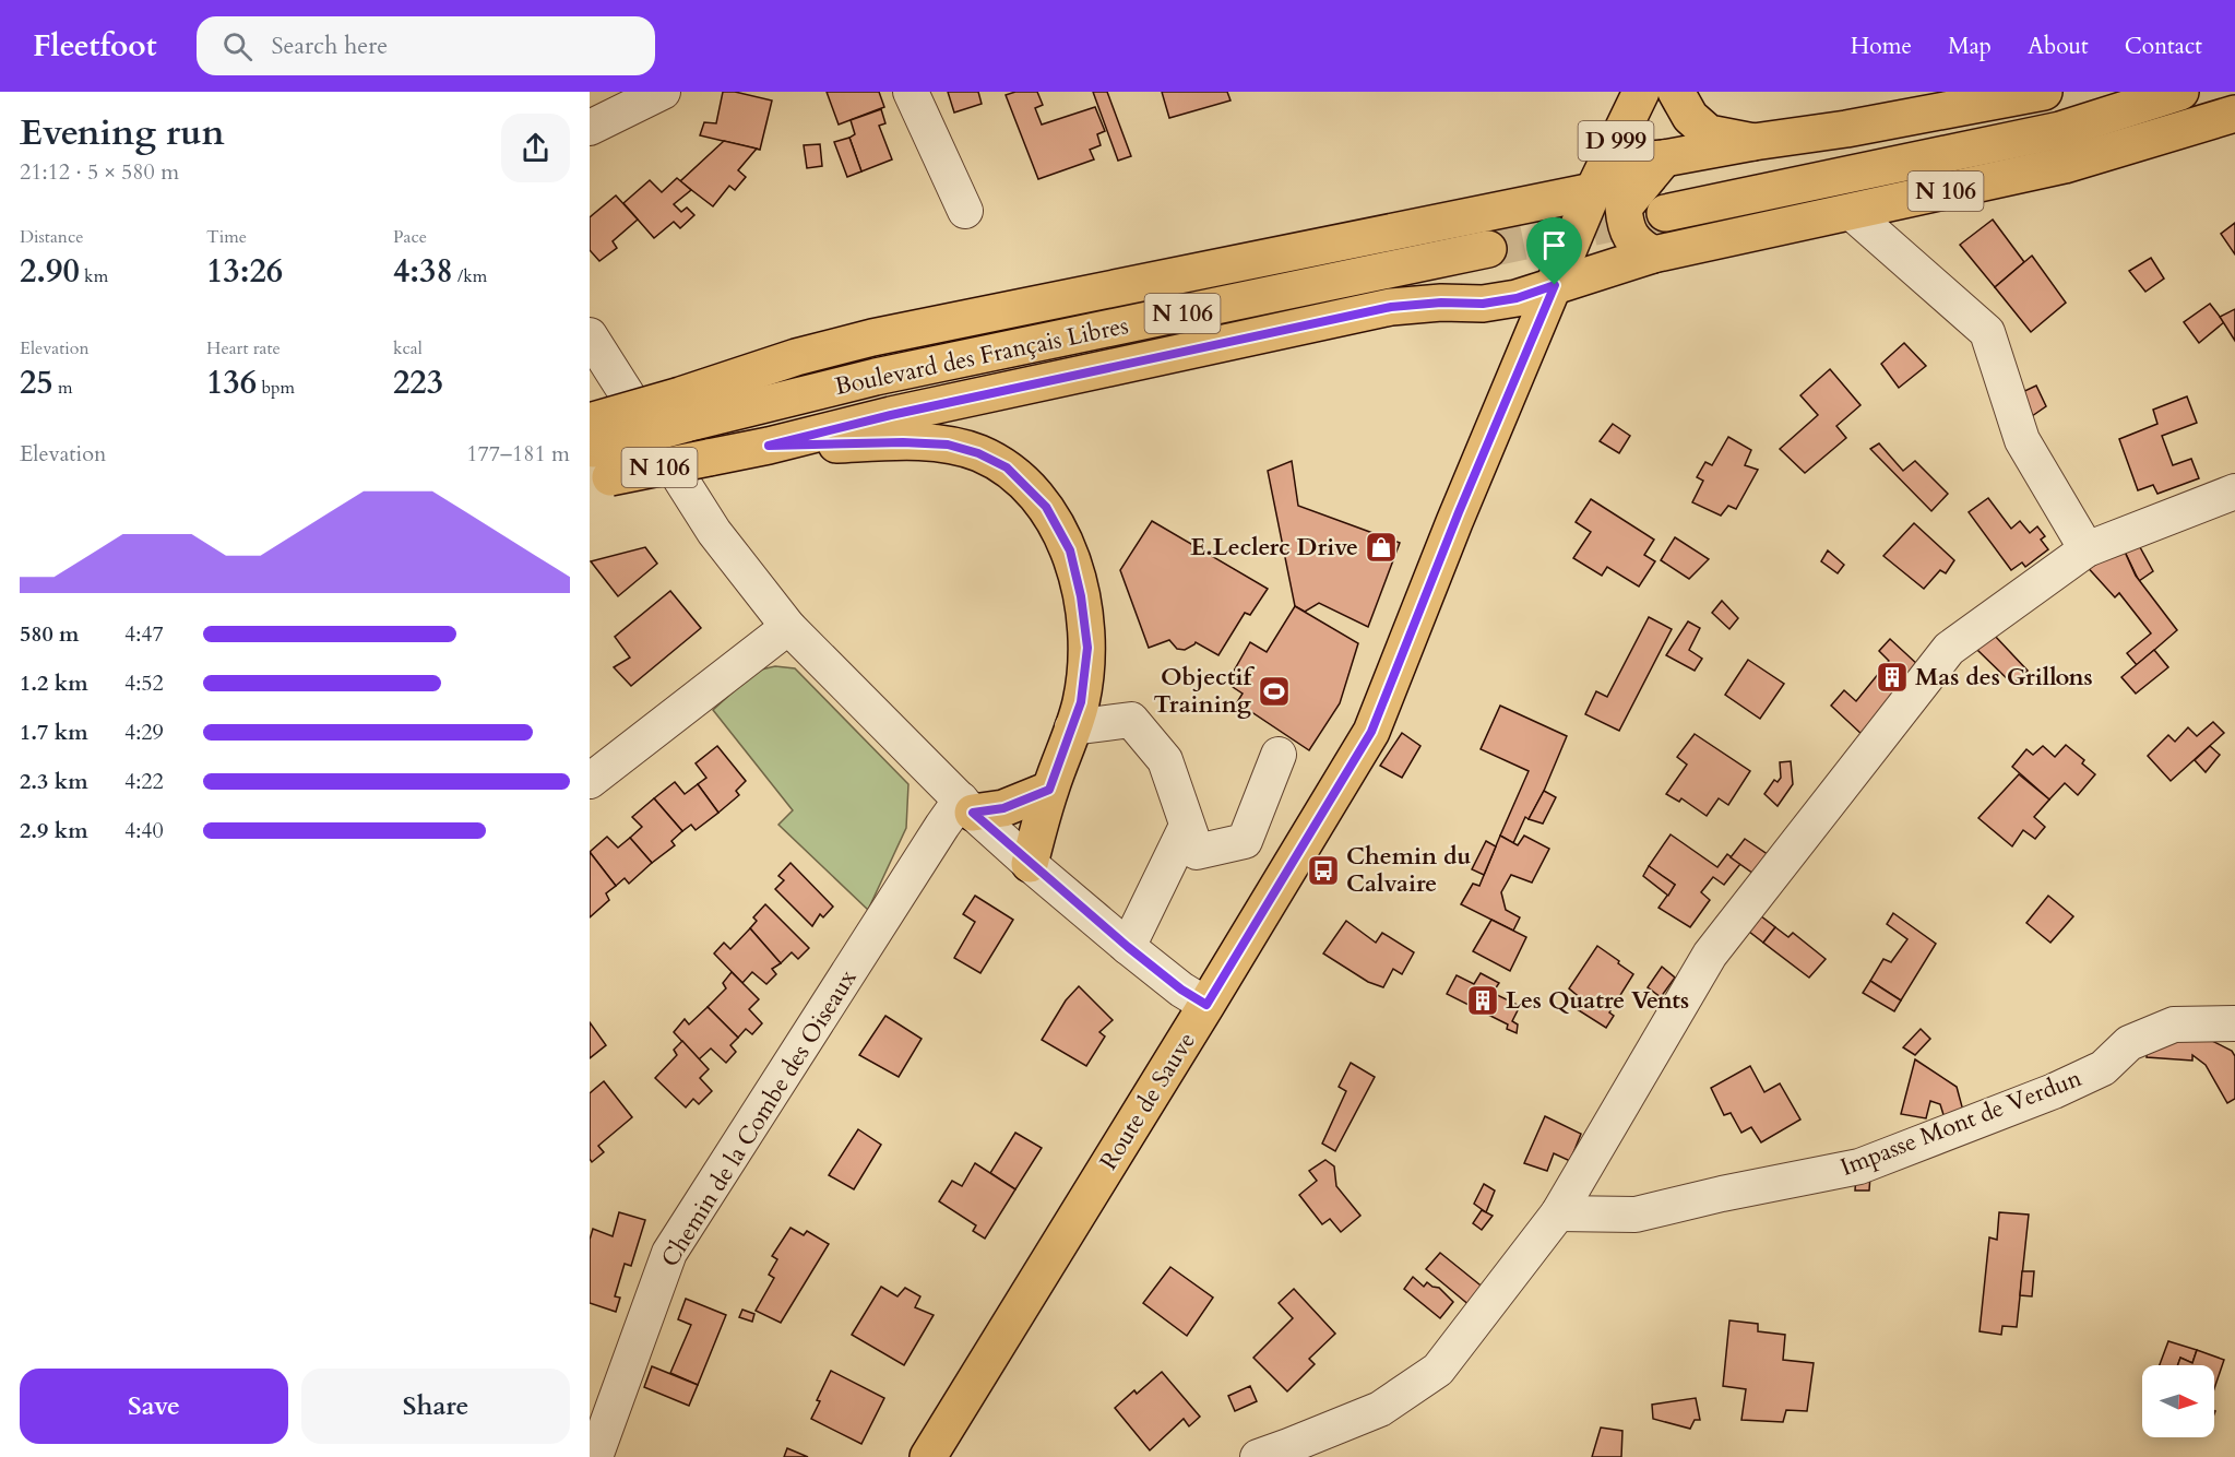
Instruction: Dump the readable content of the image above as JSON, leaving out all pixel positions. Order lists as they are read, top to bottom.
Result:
{
  "streets": {
    "main road": [
      "D 999",
      "N 106",
      "Boulevard des Français Libres",
      "Route de Sauve"
    ],
    "street": ["Chemin de la Combe des Oiseaux", "Impasse Mont de Verdun"]
  },
  "crossings": [
    ["N 106", "Boulevard des Français Libres"],
    ["N 106", "Route de Sauve"],
    ["Boulevard des Français Libres", "Route de Sauve"]
  ],
  "places": {
    "shop": ["E.Leclerc Drive"],
    "building": ["Mas des Grillons", "Les Quatre Vents"],
    "sports": ["Objectif Training"],
    "bus stop": ["Chemin du Calvaire"]
  },
  "north": "right",
  "page": {
    "header": "Fleetfoot",
    "search": "Search here",
    "nav": [
      "Home",
      "Map",
      "About",
      "Contact"
    ],
    "heading": ["Evening run", "21:12 · 5 × 580 m"],
    "stats": [
      ["Distance", "2.90 km"],
      ["Time", "13:26"],
      ["Pace", "4:38 /km"],
      ["Elevation", "25 m"],
      ["Heart rate", "136 bpm"],
      ["kcal", "223"]
    ],
    "chart": ["Elevation", "177–181 m"],
    "list": [
      {
        "name": "580 m",
        "note": "4:47"
      },
      {
        "name": "1.2 km",
        "note": "4:52"
      },
      {
        "name": "1.7 km",
        "note": "4:29"
      },
      {
        "name": "2.3 km",
        "note": "4:22"
      },
      {
        "name": "2.9 km",
        "note": "4:40"
      }
    ],
    "buttons": ["Save", "Share"]
  }
}
